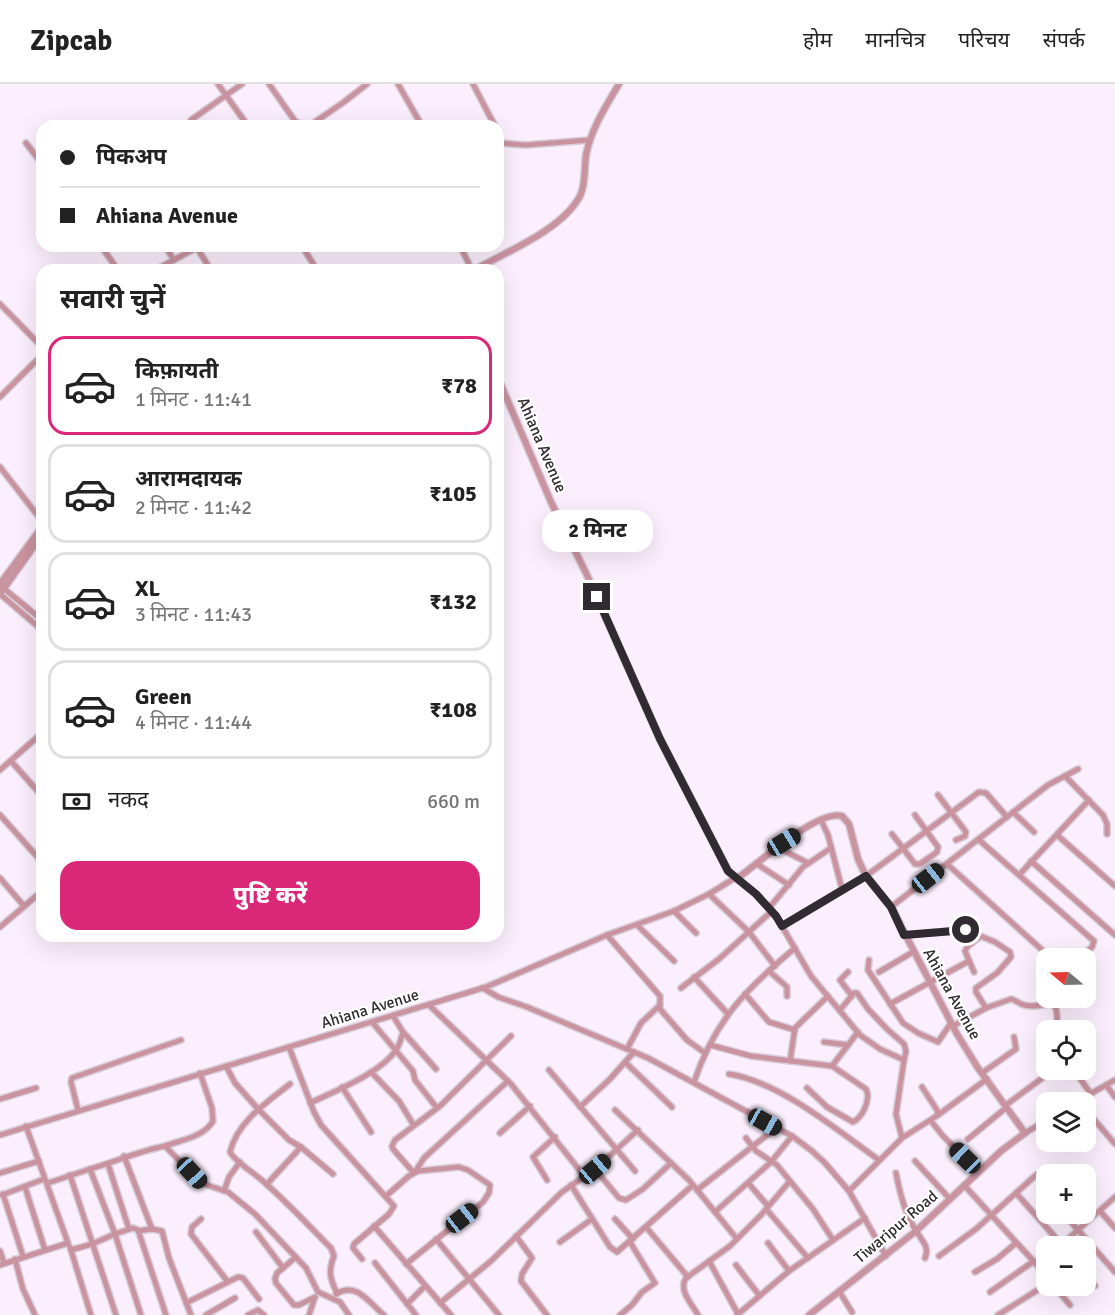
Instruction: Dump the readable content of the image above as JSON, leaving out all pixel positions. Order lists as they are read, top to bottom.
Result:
{
  "streets": {
    "street": ["Ahiana Avenue", "Tiwaripur Road"]
  },
  "crossings": [
    ["Ahiana Avenue", "Tiwaripur Road"]
  ],
  "north": "left",
  "page": {
    "header": "Zipcab",
    "nav": [
      "होम",
      "मानचित्र",
      "परिचय",
      "संपर्क"
    ],
    "banner": ["पिकअप", "Ahiana Avenue"],
    "heading": "सवारी चुनें",
    "list": [
      {
        "name": "किफ़ायती",
        "note": "1 मिनट · 11:41",
        "value": "₹78"
      },
      {
        "name": "आरामदायक",
        "note": "2 मिनट · 11:42",
        "value": "₹105"
      },
      {
        "name": "XL",
        "note": "3 मिनट · 11:43",
        "value": "₹132"
      },
      {
        "name": "Green",
        "note": "4 मिनट · 11:44",
        "value": "₹108"
      }
    ],
    "bubble": "2 मिनट",
    "pay": ["नकद", "660 m"],
    "buttons": "पुष्टि करें",
    "map_buttons": ["+", "−"]
  }
}
